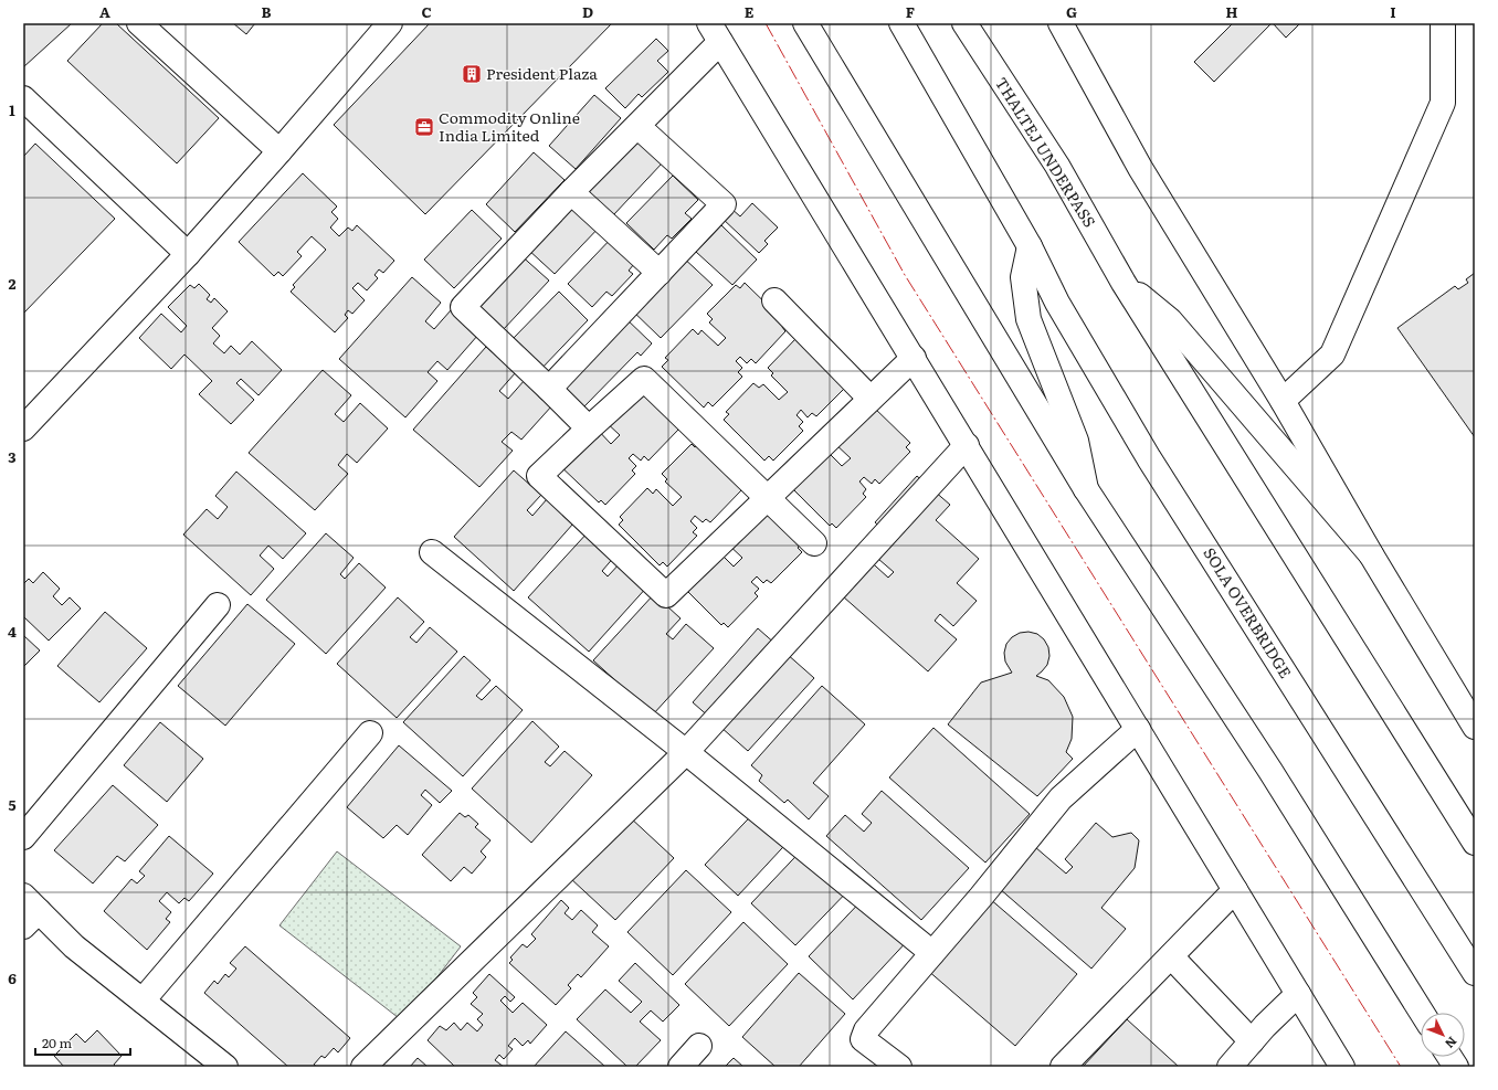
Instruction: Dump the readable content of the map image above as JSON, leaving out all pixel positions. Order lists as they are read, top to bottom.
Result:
{
  "streets": {
    "main road": ["THALTEJ UNDERPASS", "SOLA OVERBRIDGE"]
  },
  "places": {
    "building": ["President Plaza"],
    "office": ["Commodity Online India Limited"]
  },
  "scale_bar": "20 m",
  "north": "bottom right",
  "grid": {
    "columns": [
      "A",
      "B",
      "C",
      "D",
      "E",
      "F",
      "G",
      "H",
      "I"
    ],
    "rows": [
      "1",
      "2",
      "3",
      "4",
      "5",
      "6"
    ]
  }
}
